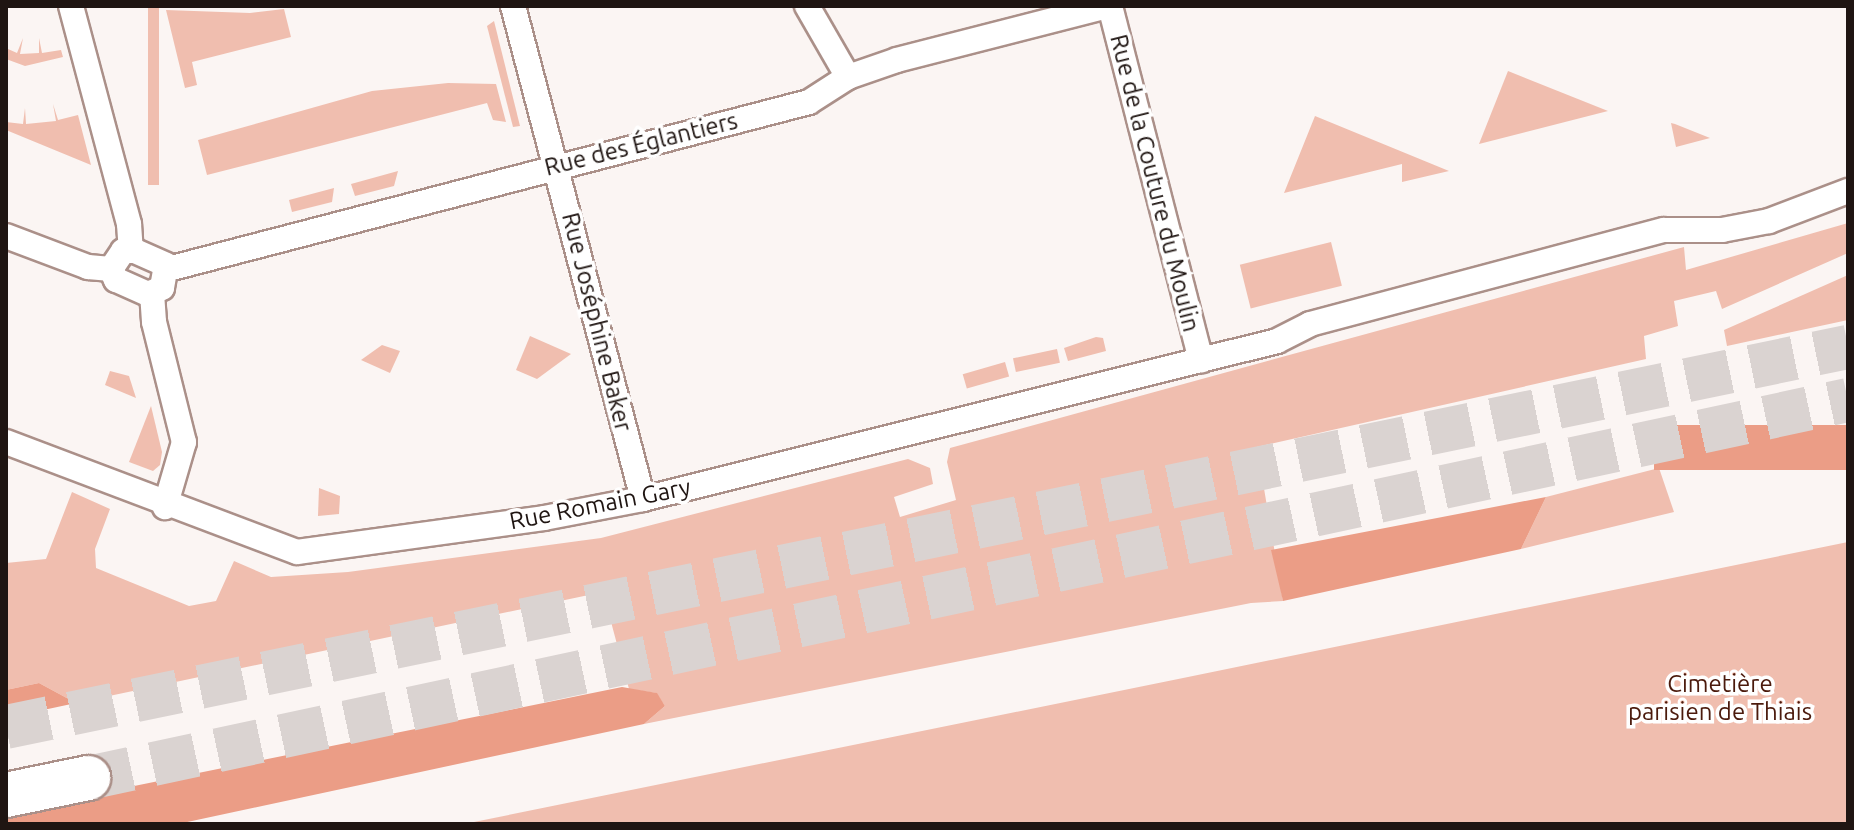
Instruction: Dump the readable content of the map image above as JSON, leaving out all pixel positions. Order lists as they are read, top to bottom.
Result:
{
  "streets": {
    "street": [
      "Rue des Églantiers",
      "Rue de la Couture du Moulin",
      "Rue Joséphine Baker",
      "Rue Romain Gary"
    ]
  },
  "crossings": [
    ["Rue des Églantiers", "Rue de la Couture du Moulin"],
    ["Rue des Églantiers", "Rue Joséphine Baker"],
    ["Rue de la Couture du Moulin", "Rue Romain Gary"],
    ["Rue Joséphine Baker", "Rue Romain Gary"]
  ],
  "parks": ["Cimetière parisien de Thiais"]
}
